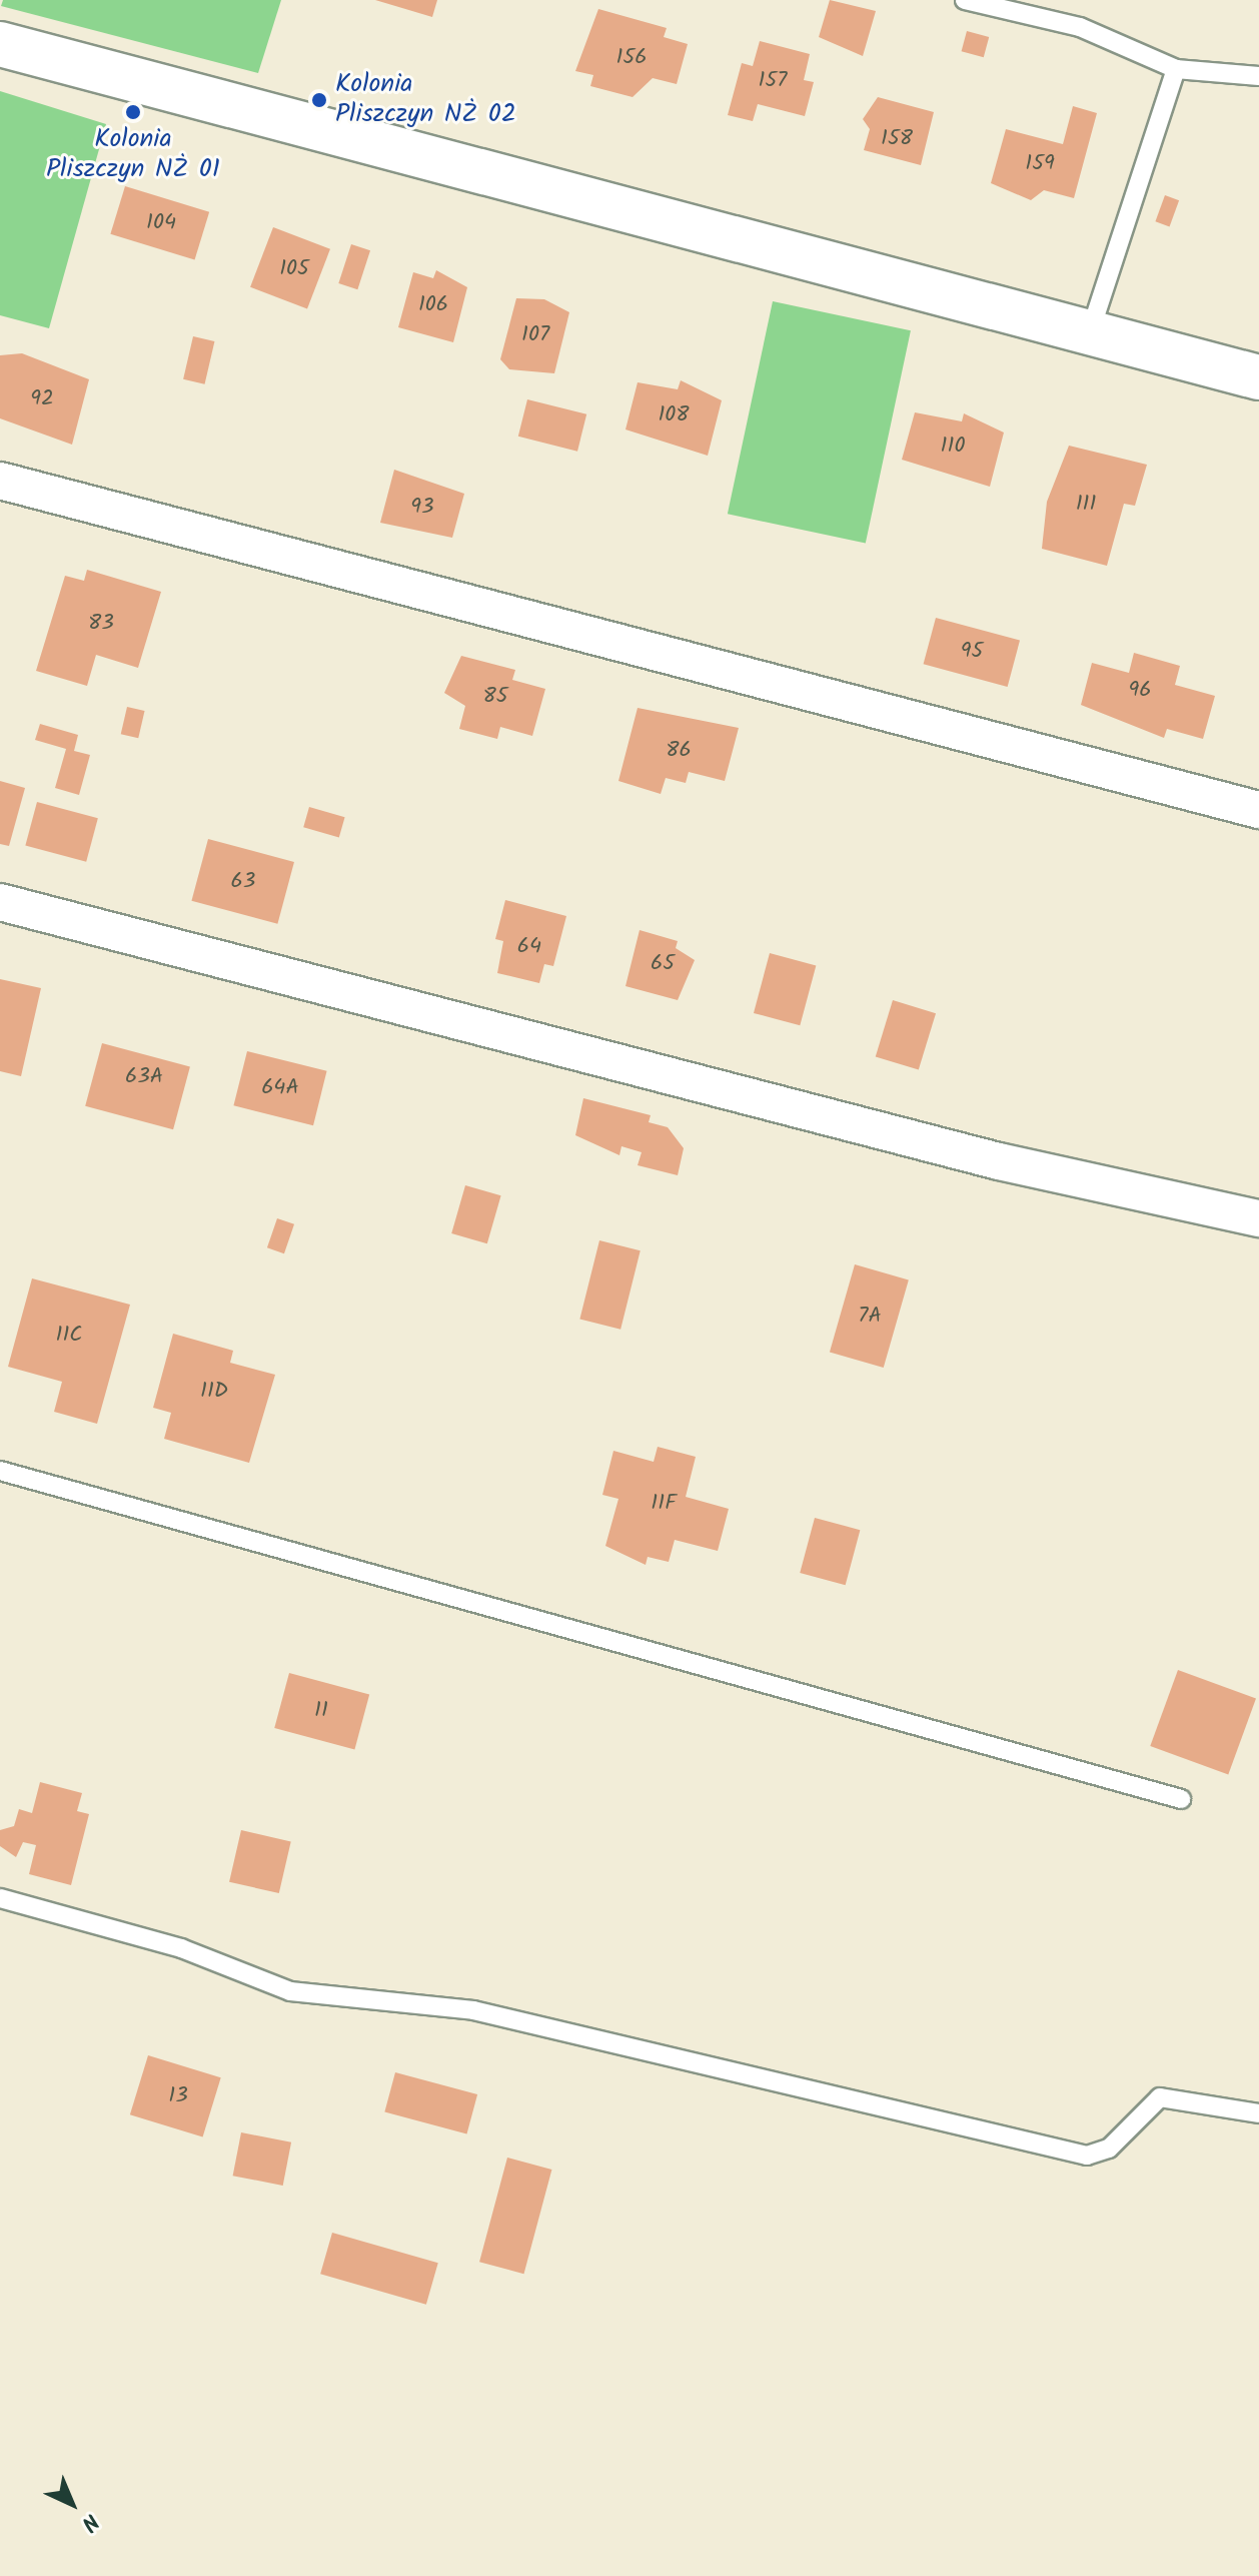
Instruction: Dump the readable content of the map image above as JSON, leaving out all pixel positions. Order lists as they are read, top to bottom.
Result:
{
  "places": ["Kolonia Pliszczyn NŻ 02", "Kolonia Pliszczyn NŻ 01"],
  "house_numbers": [
    "156",
    "157",
    "158",
    "159",
    "104",
    "105",
    "106",
    "107",
    "92",
    "108",
    "110",
    "111",
    "93",
    "83",
    "95",
    "96",
    "85",
    "86",
    "63",
    "64",
    "65",
    "63A",
    "64A",
    "7A",
    "11C",
    "11D",
    "11F",
    "11",
    "13"
  ],
  "north": "bottom right"
}
